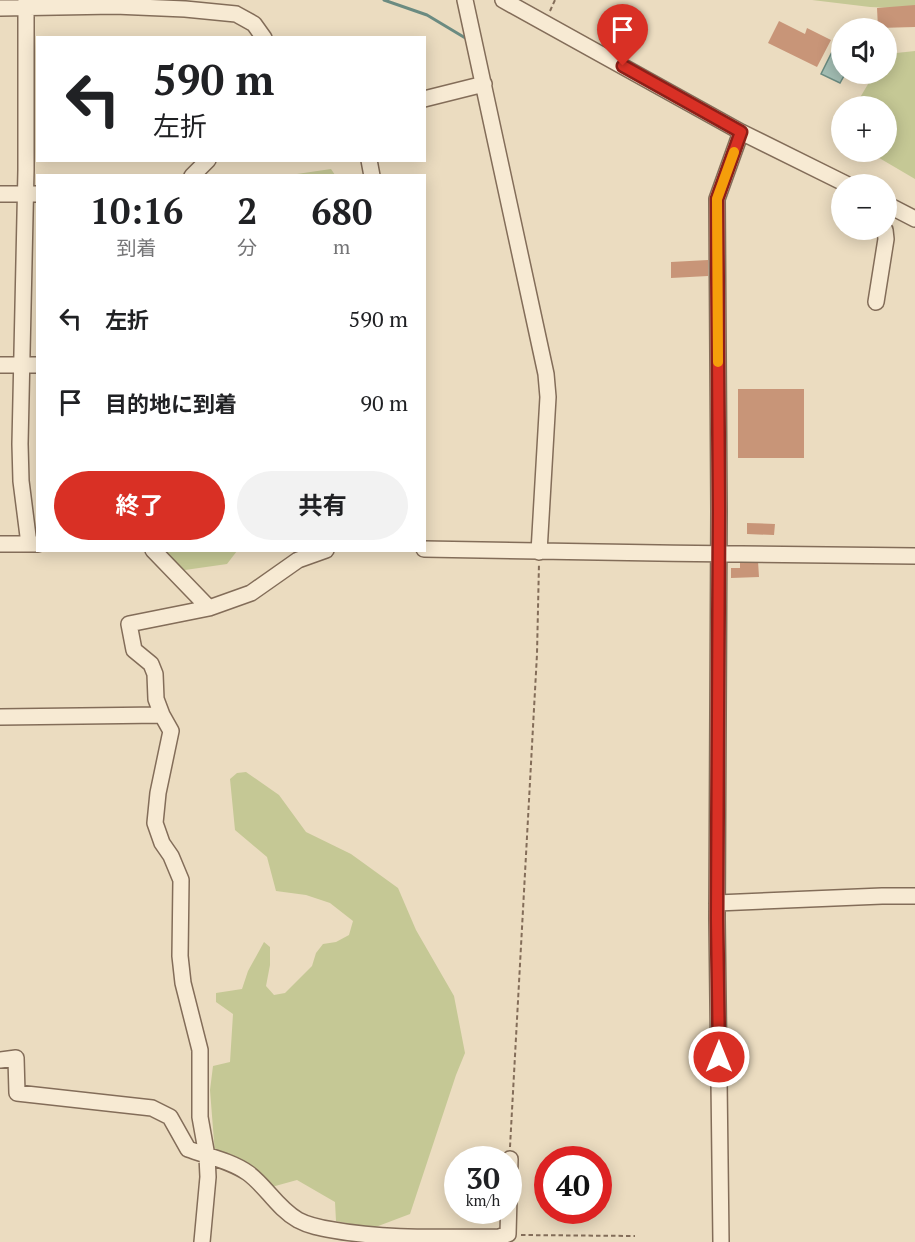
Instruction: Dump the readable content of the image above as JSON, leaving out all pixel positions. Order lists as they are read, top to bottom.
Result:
{
  "page": {
    "map_buttons": ["+", "−"],
    "turn": ["590 m", "左折"],
    "eta": [
      "10:16",
      "到着",
      "2",
      "分",
      "680",
      "m"
    ],
    "list": [
      {
        "name": "左折",
        "value": "590 m"
      },
      {
        "name": "目的地に到着",
        "value": "90 m"
      }
    ],
    "buttons": ["終了", "共有"],
    "speed": "30 km/h",
    "limit": "40"
  }
}
